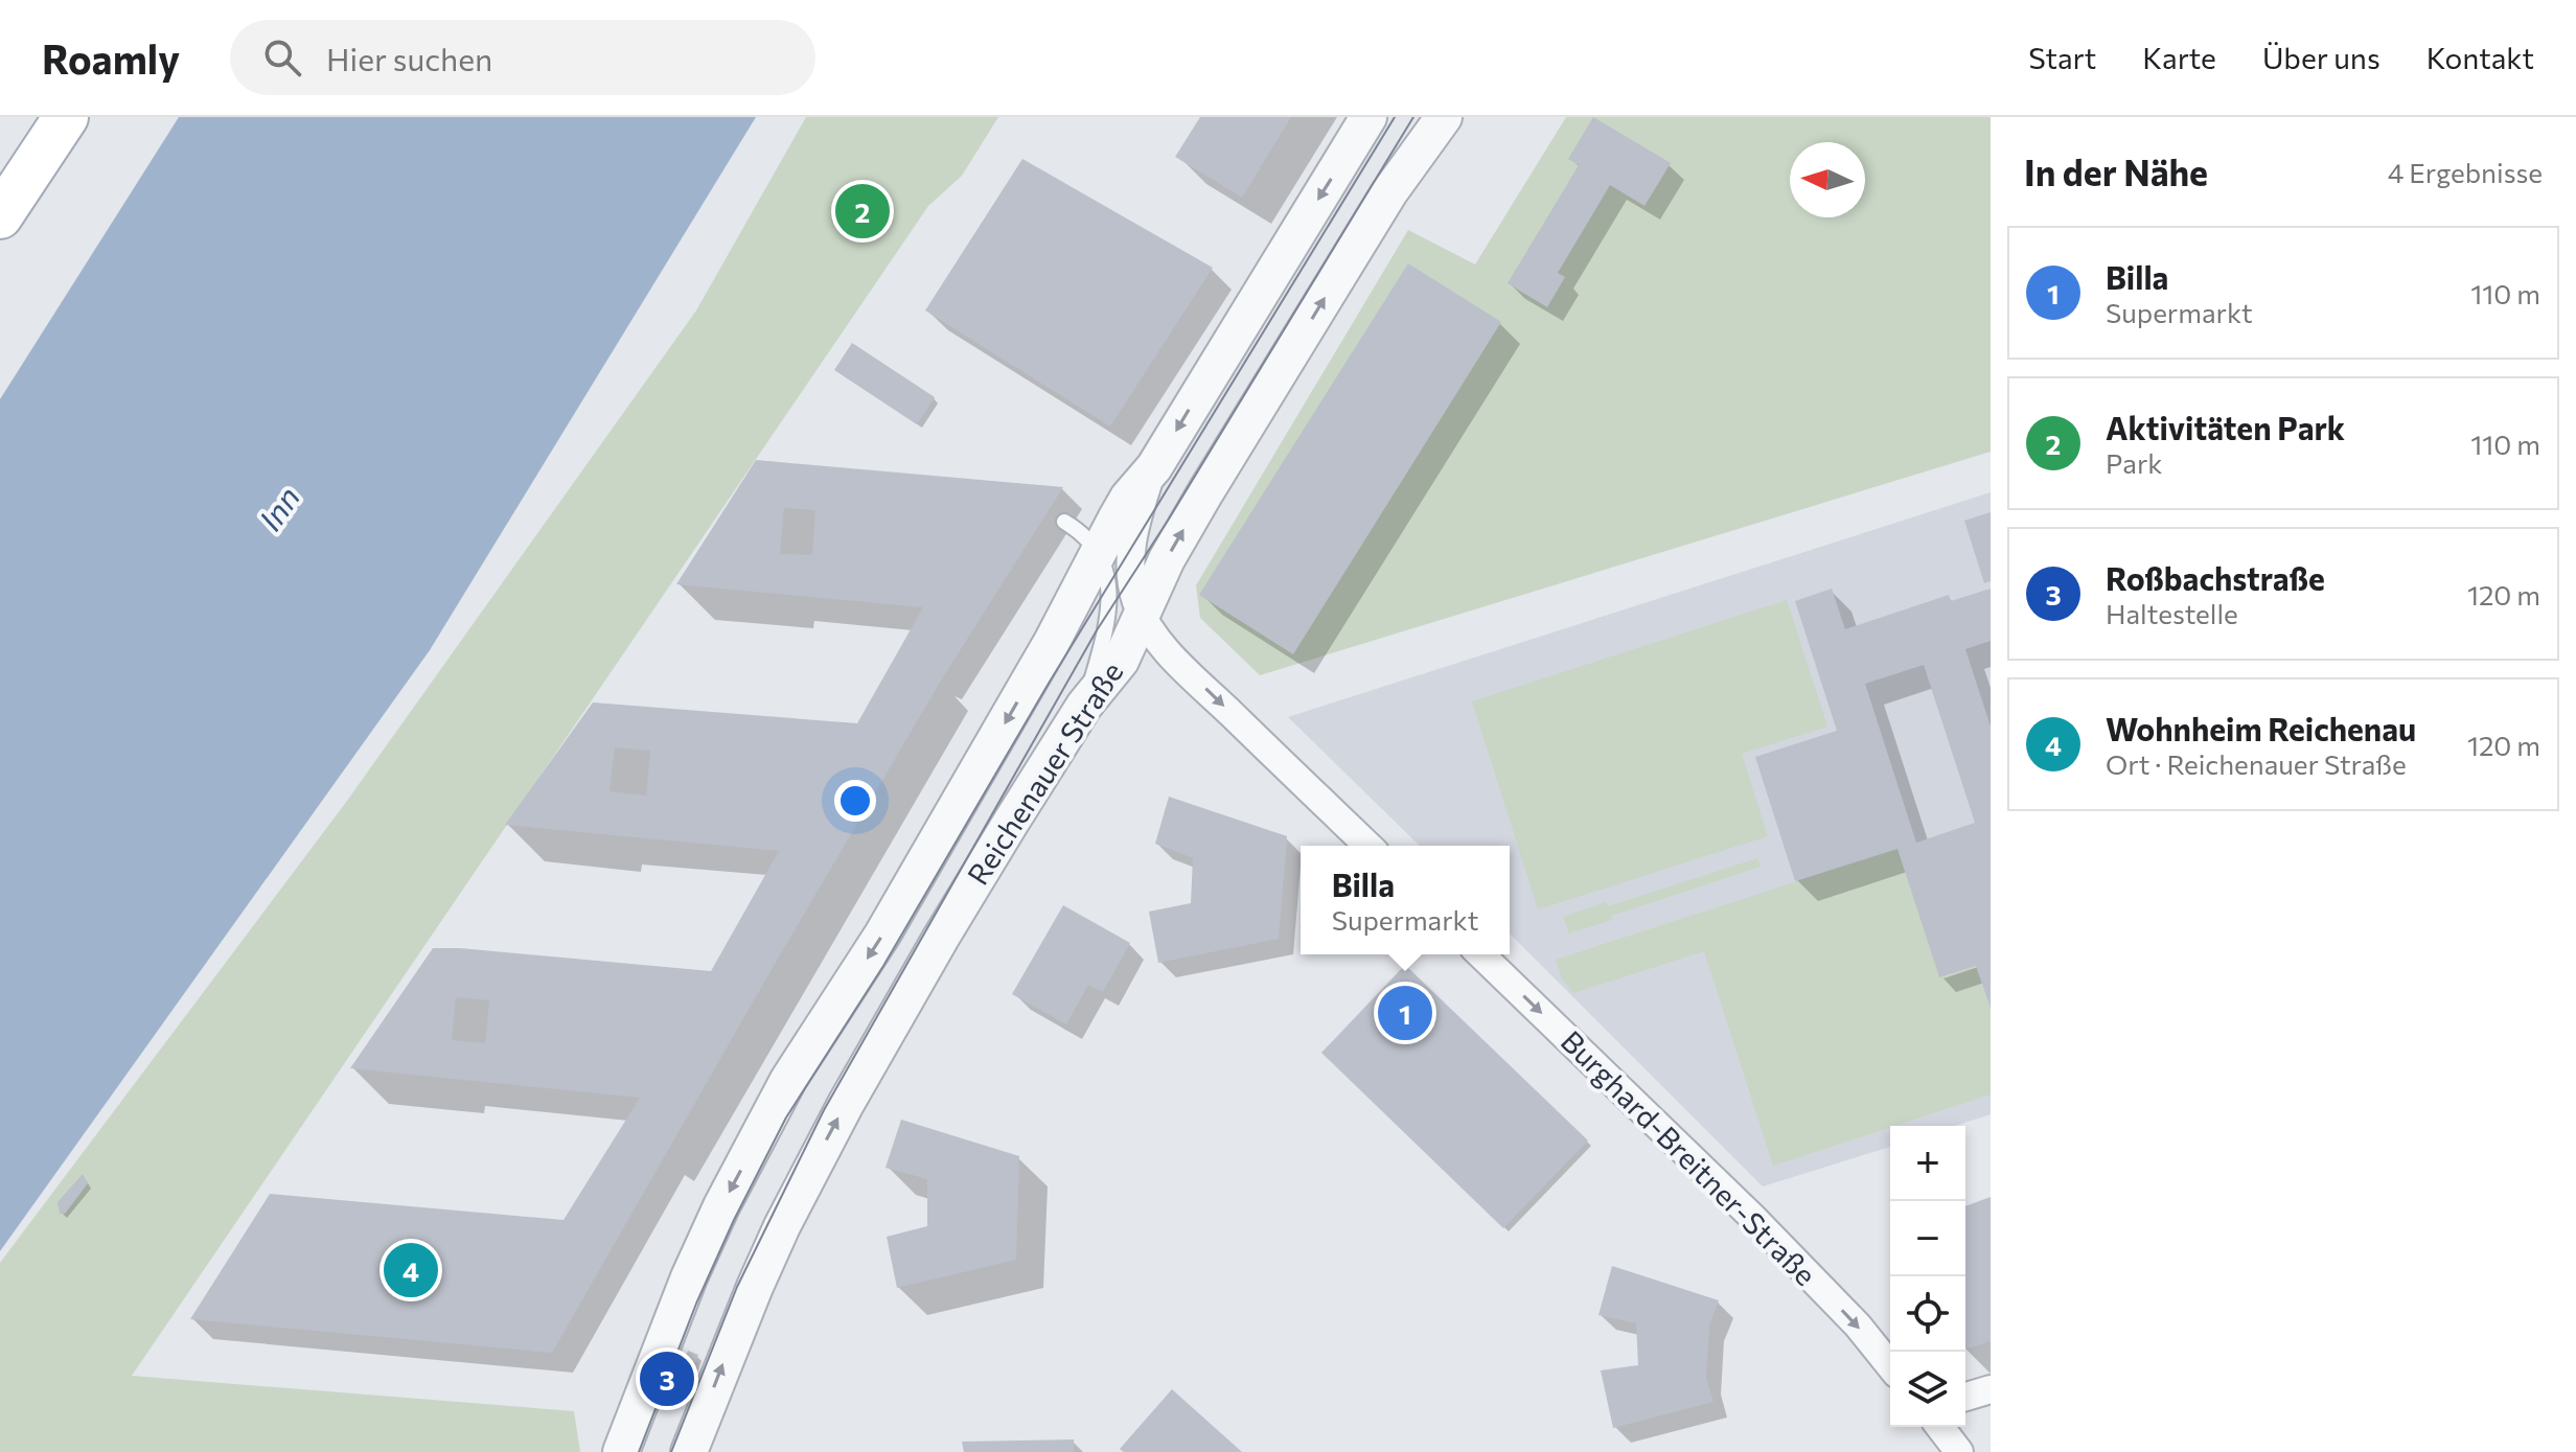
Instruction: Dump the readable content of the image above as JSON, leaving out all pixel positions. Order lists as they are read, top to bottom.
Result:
{
  "streets": {
    "street": ["Reichenauer Straße", "Burghard-Breitner-Straße"]
  },
  "one_way": ["Burghard-Breitner-Straße"],
  "water": ["Inn"],
  "north": "left",
  "page": {
    "header": "Roamly",
    "search": "Hier suchen",
    "nav": [
      "Start",
      "Karte",
      "Über uns",
      "Kontakt"
    ],
    "heading": ["In der Nähe", "4 Ergebnisse"],
    "pins": [
      "2",
      "1",
      "4",
      "3"
    ],
    "list": [
      {
        "mark": "1",
        "name": "Billa",
        "note": "Supermarkt",
        "value": "110 m"
      },
      {
        "mark": "2",
        "name": "Aktivitäten Park",
        "note": "Park",
        "value": "110 m"
      },
      {
        "mark": "3",
        "name": "Roßbachstraße",
        "note": "Haltestelle",
        "value": "120 m"
      },
      {
        "mark": "4",
        "name": "Wohnheim Reichenau",
        "note": "Ort · Reichenauer Straße",
        "value": "120 m"
      }
    ],
    "popup": ["Billa", "Supermarkt"],
    "map_buttons": ["+", "−"]
  }
}
